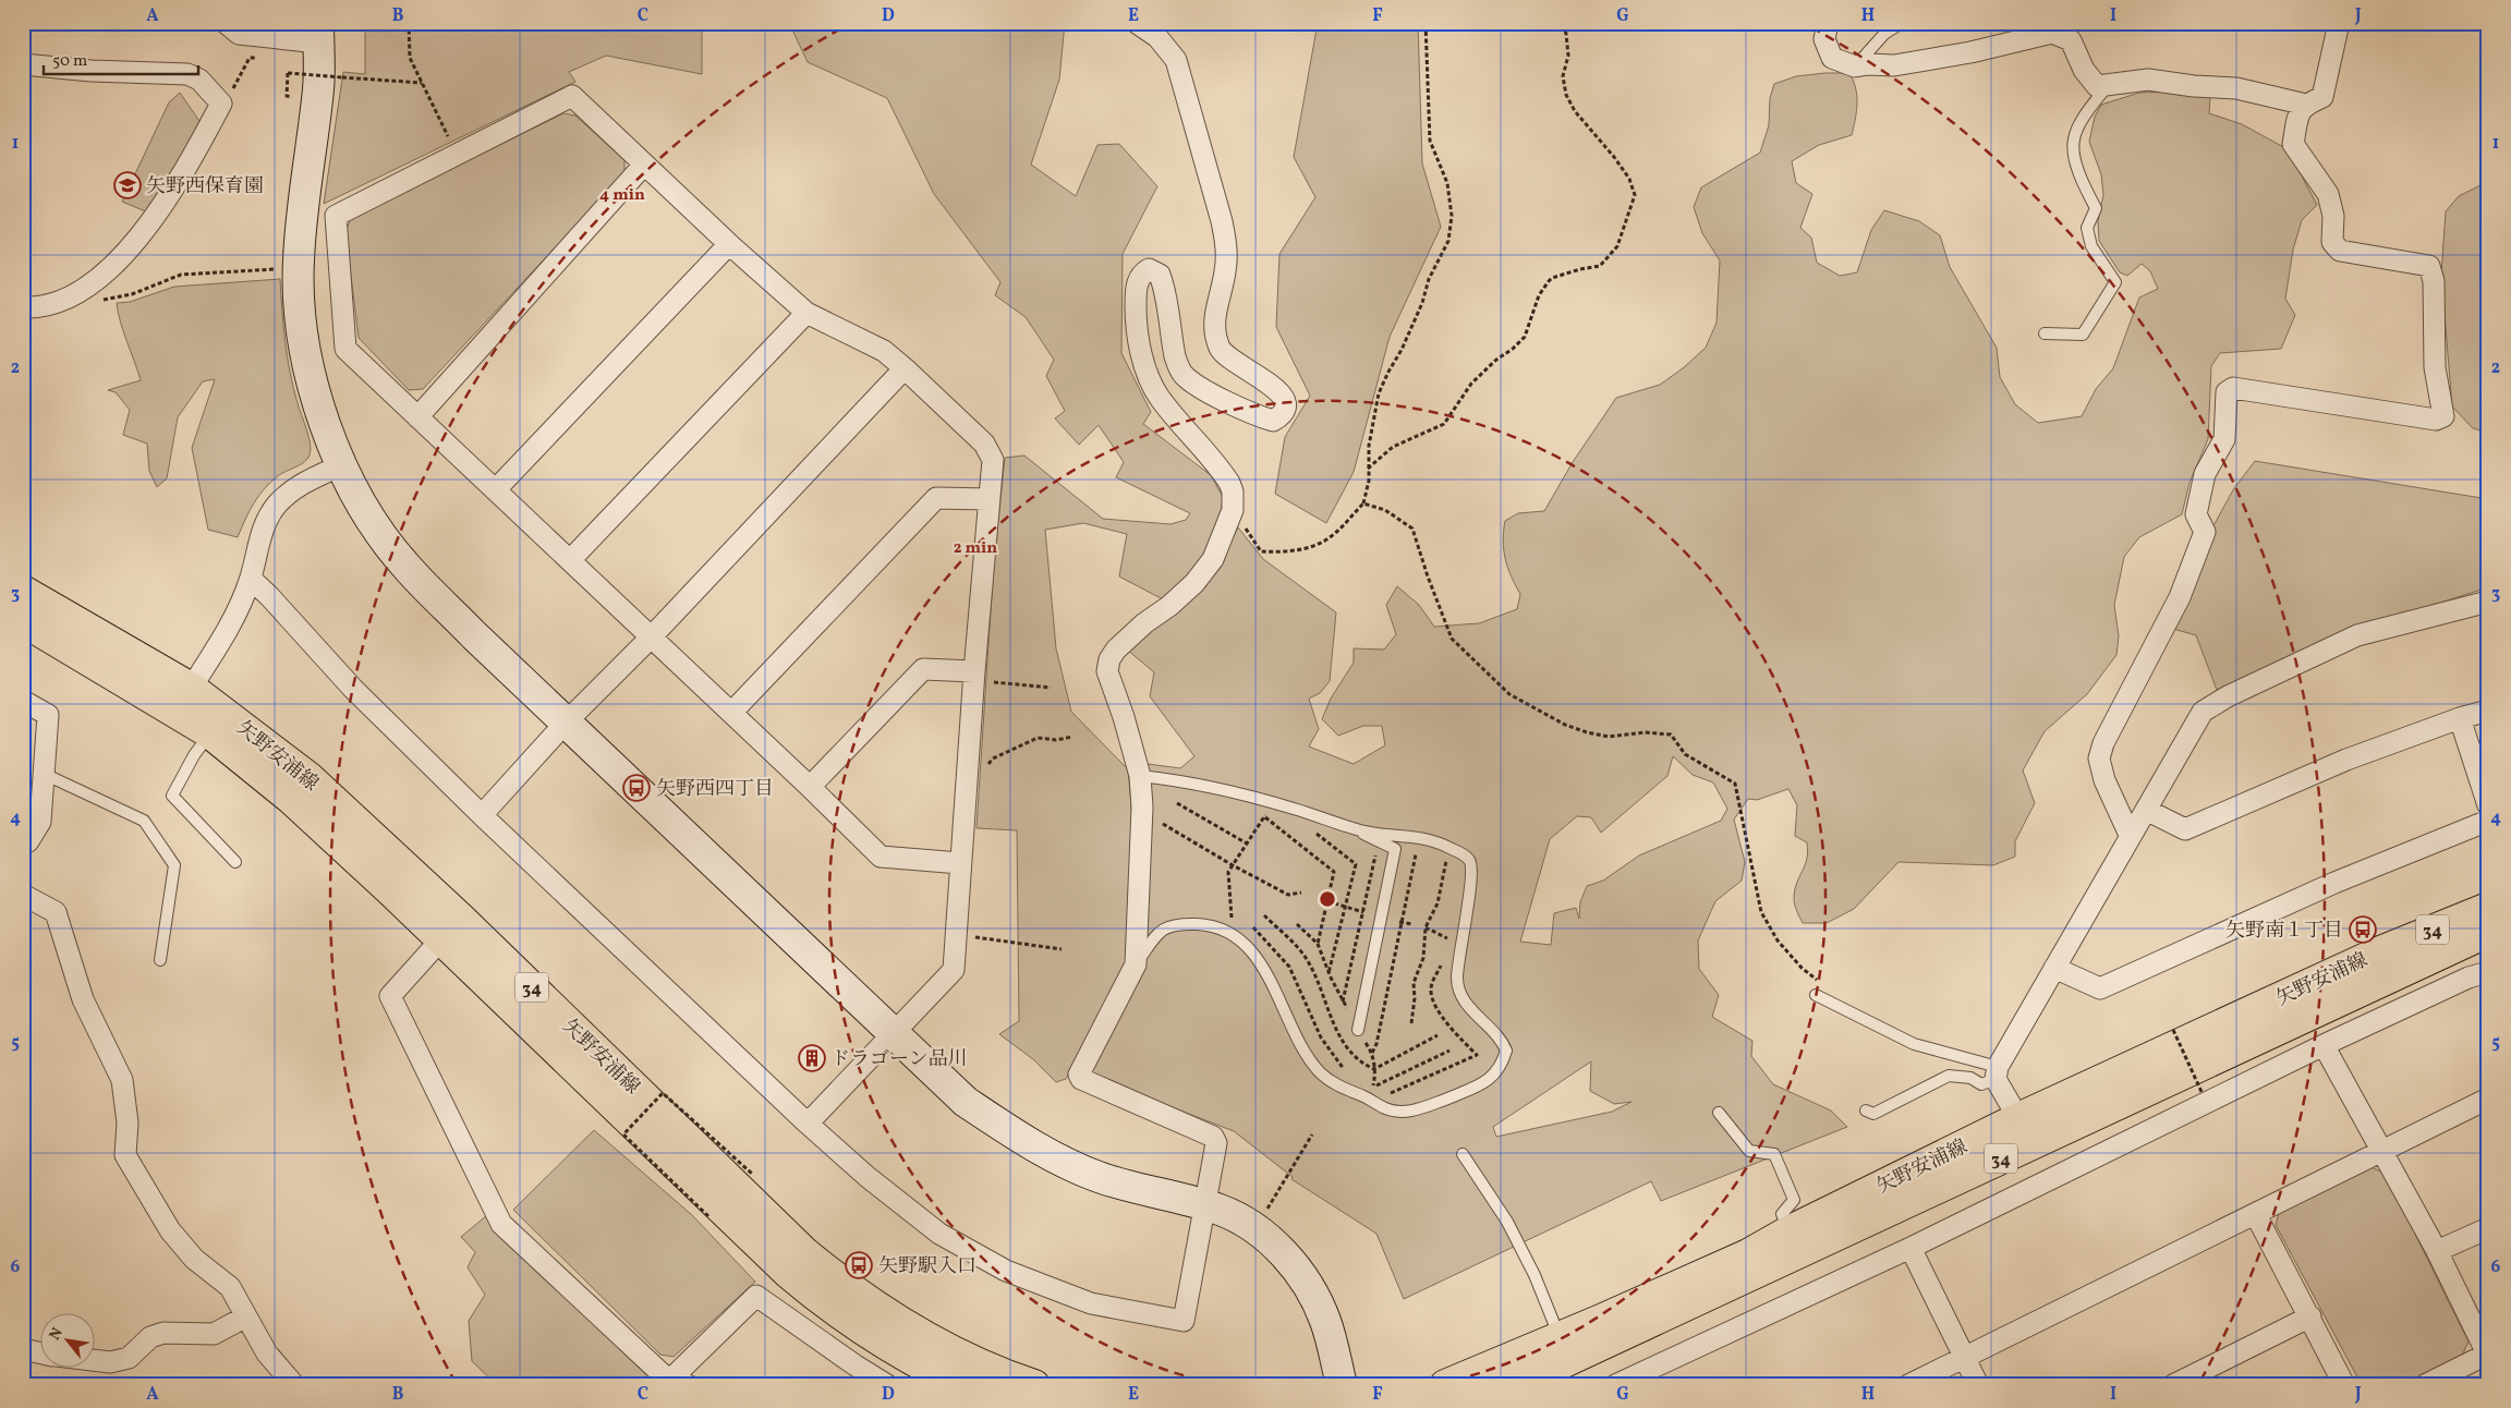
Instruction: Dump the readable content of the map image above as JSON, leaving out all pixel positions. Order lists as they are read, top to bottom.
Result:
{
  "streets": {
    "main road": ["矢野安浦線", "34"]
  },
  "places": {
    "school or university": ["矢野西保育園"],
    "bus stop": ["矢野西四丁目", "矢野南１丁目", "矢野駅入口"],
    "building": ["ドラゴーン品川"]
  },
  "scale_bar": "50 m",
  "north": "top left",
  "grid": {
    "columns": [
      "A",
      "B",
      "C",
      "D",
      "E",
      "F",
      "G",
      "H",
      "I",
      "J"
    ],
    "rows": [
      "1",
      "2",
      "3",
      "4",
      "5",
      "6"
    ]
  },
  "rings": ["4 min", "2 min"]
}
